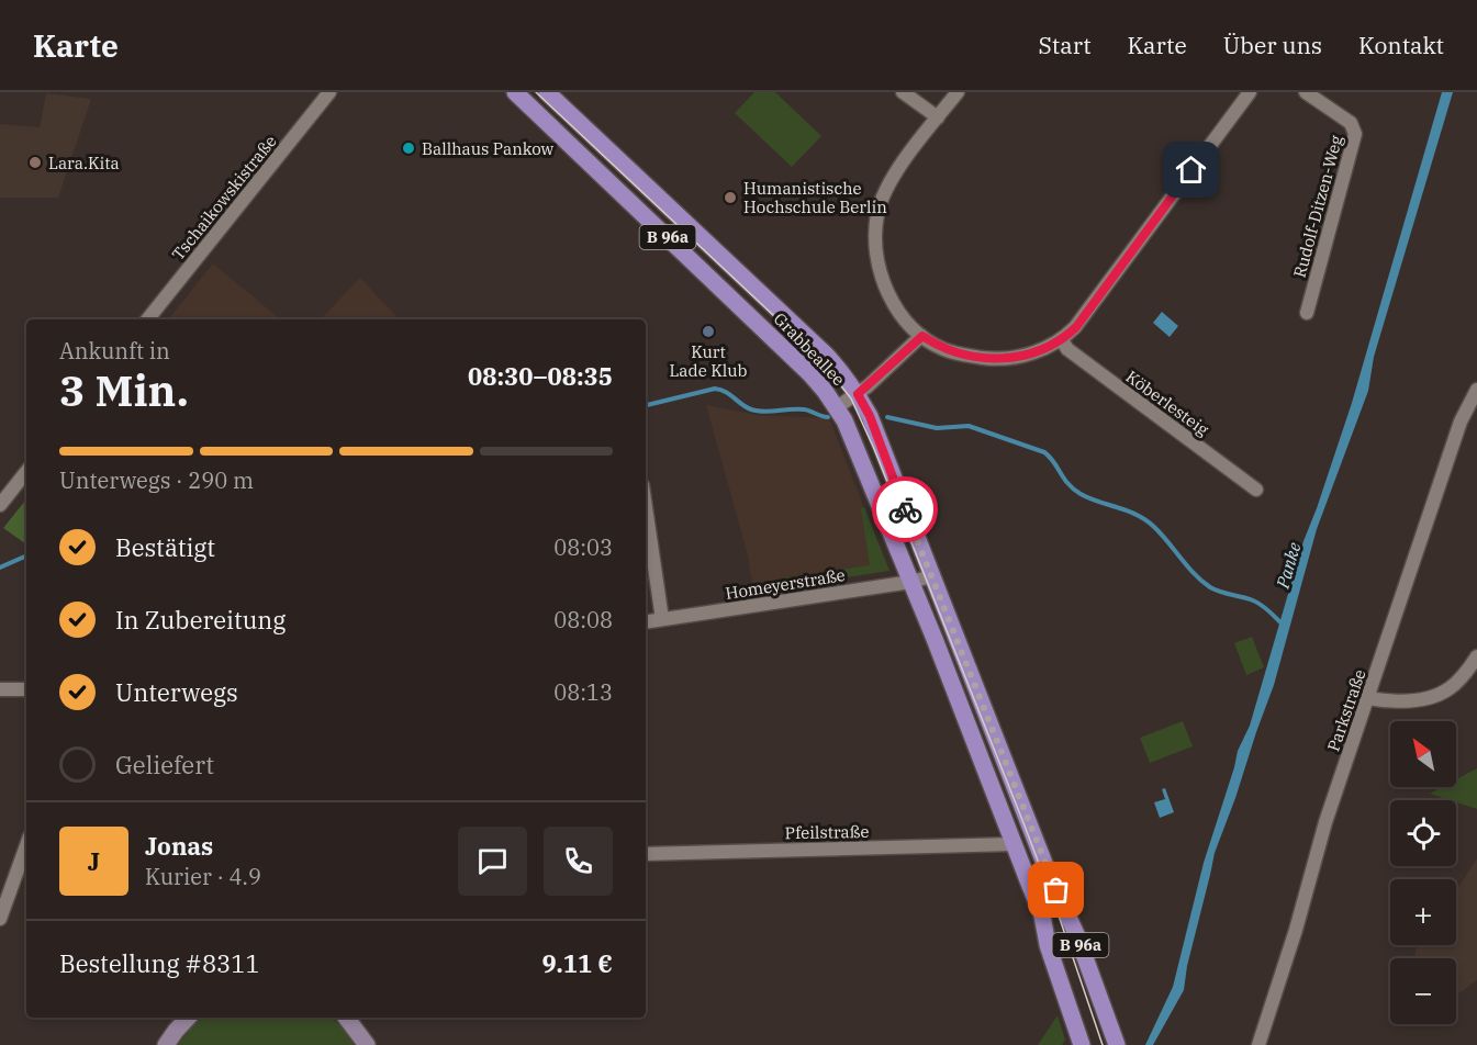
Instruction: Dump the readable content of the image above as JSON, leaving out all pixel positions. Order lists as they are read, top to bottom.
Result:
{
  "streets": {
    "main road": ["B 96a", "Grabbeallee"],
    "street": [
      "Tschaikowskistraße",
      "Rudolf-Ditzen-Weg",
      "Köberlesteig",
      "Homeyerstraße",
      "Parkstraße",
      "Pfeilstraße"
    ]
  },
  "crossings": [
    ["Grabbeallee", "Homeyerstraße"],
    ["Grabbeallee", "Pfeilstraße"]
  ],
  "water": ["Panke"],
  "places": [
    "Ballhaus Pankow",
    "Lara.Kita",
    "Humanistische Hochschule Berlin",
    "Kurt Lade Klub"
  ],
  "north": "top left",
  "page": {
    "header": "Karte",
    "nav": [
      "Start",
      "Karte",
      "Über uns",
      "Kontakt"
    ],
    "heading": ["3 Min.", "Ankunft in", "08:30–08:35"],
    "panel": [
      "Jonas",
      "Kurier · 4.9",
      "Bestellung #8311",
      "9.11 €"
    ],
    "bar": "Unterwegs · 290 m",
    "list": [
      ["Bestätigt", "08:03"],
      ["In Zubereitung", "08:08"],
      ["Unterwegs", "08:13"],
      "Geliefert"
    ],
    "map_buttons": ["+", "−"],
    "round": "J"
  }
}
